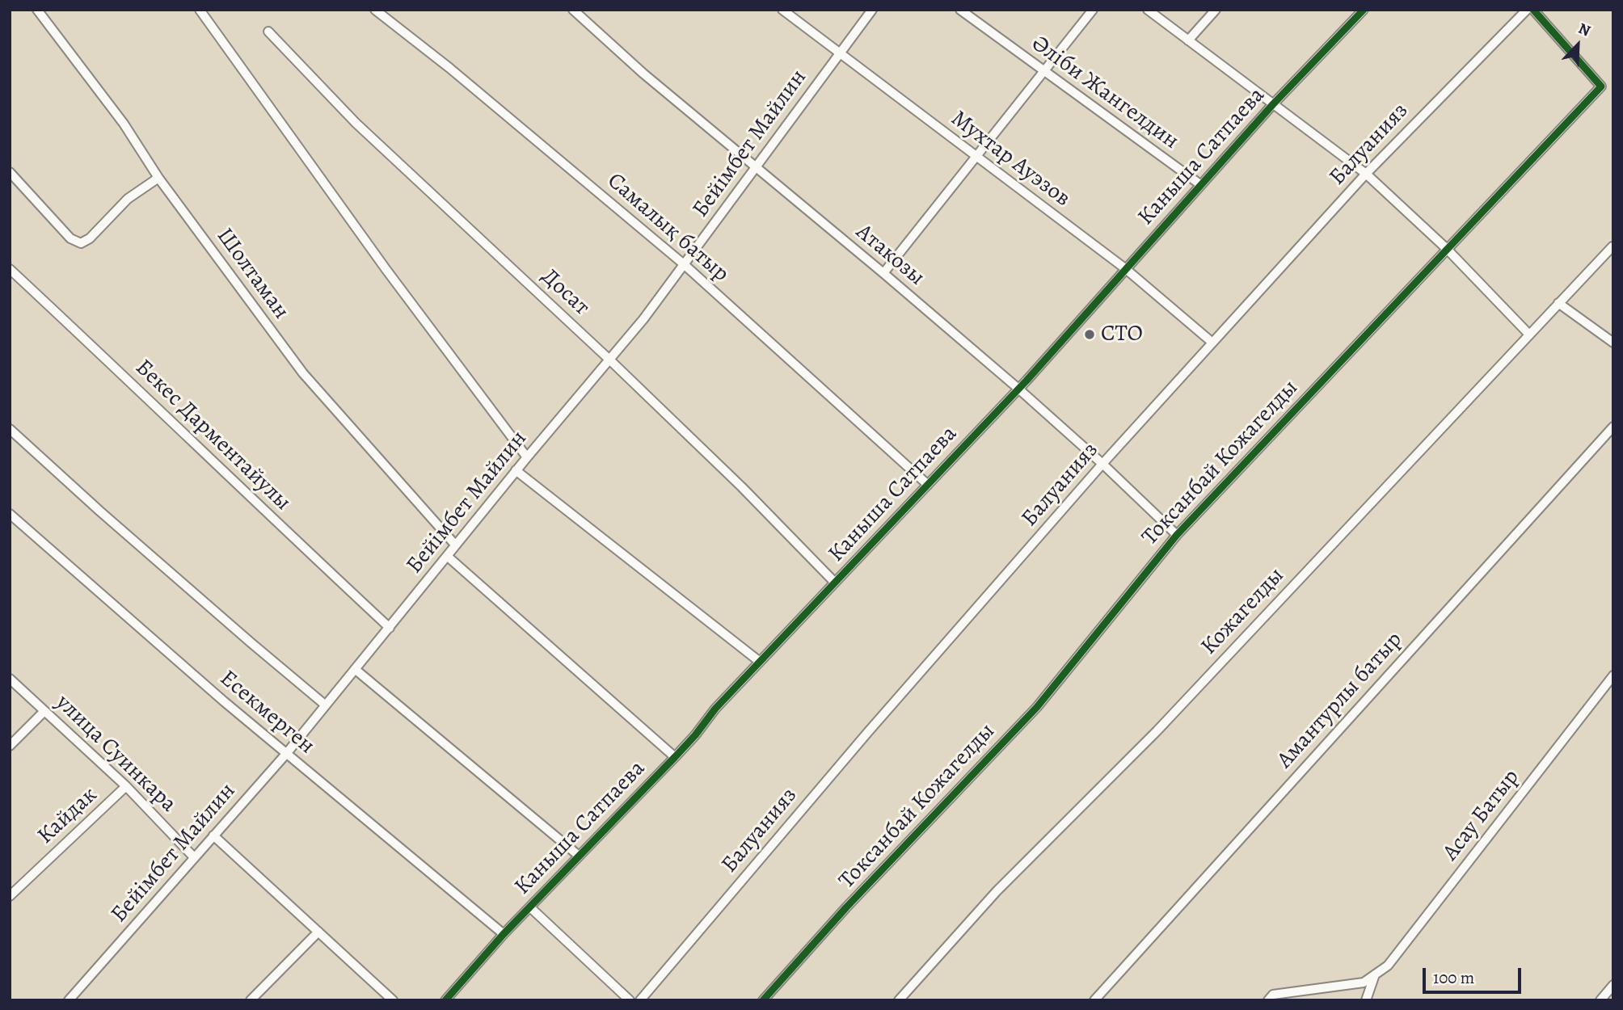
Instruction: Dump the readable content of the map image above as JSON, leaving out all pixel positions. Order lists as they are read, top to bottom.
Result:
{
  "streets": {
    "street": [
      "Әліби Жангелдин",
      "Бейімбет Майлин",
      "Балуанияз",
      "Каныша Сатпаева",
      "Мухтар Ауэзов",
      "Самалық батыр",
      "Атакозы",
      "Шолтаман",
      "Досат",
      "Бекес Дарментайулы",
      "Токсанбай Кожагелды",
      "Кожагелды",
      "Амантурлы батыр",
      "Eсекмерген",
      "улица Суинкара",
      "Асау Батыр",
      "Кайдак"
    ]
  },
  "crossings": [
    ["Әліби Жангелдин", "Каныша Сатпаева"],
    ["Бейімбет Майлин", "Мухтар Ауэзов"],
    ["Бейімбет Майлин", "Самалық батыр"],
    ["Бейімбет Майлин", "Атакозы"],
    ["Бейімбет Майлин", "Шолтаман"],
    ["Бейімбет Майлин", "Досат"],
    ["Бейімбет Майлин", "Бекес Дарментайулы"],
    ["Бейімбет Майлин", "Eсекмерген"],
    ["Бейімбет Майлин", "улица Суинкара"],
    ["Балуанияз", "Мухтар Ауэзов"],
    ["Балуанияз", "Атакозы"],
    ["Каныша Сатпаева", "Мухтар Ауэзов"],
    ["Каныша Сатпаева", "Самалық батыр"],
    ["Каныша Сатпаева", "Атакозы"],
    ["Каныша Сатпаева", "Досат"],
    ["Каныша Сатпаева", "Eсекмерген"],
    ["Атакозы", "Токсанбай Кожагелды"],
    ["улица Суинкара", "Кайдак"]
  ],
  "places": ["CTO"],
  "scale_bar": "100 m",
  "north": "top right"
}
